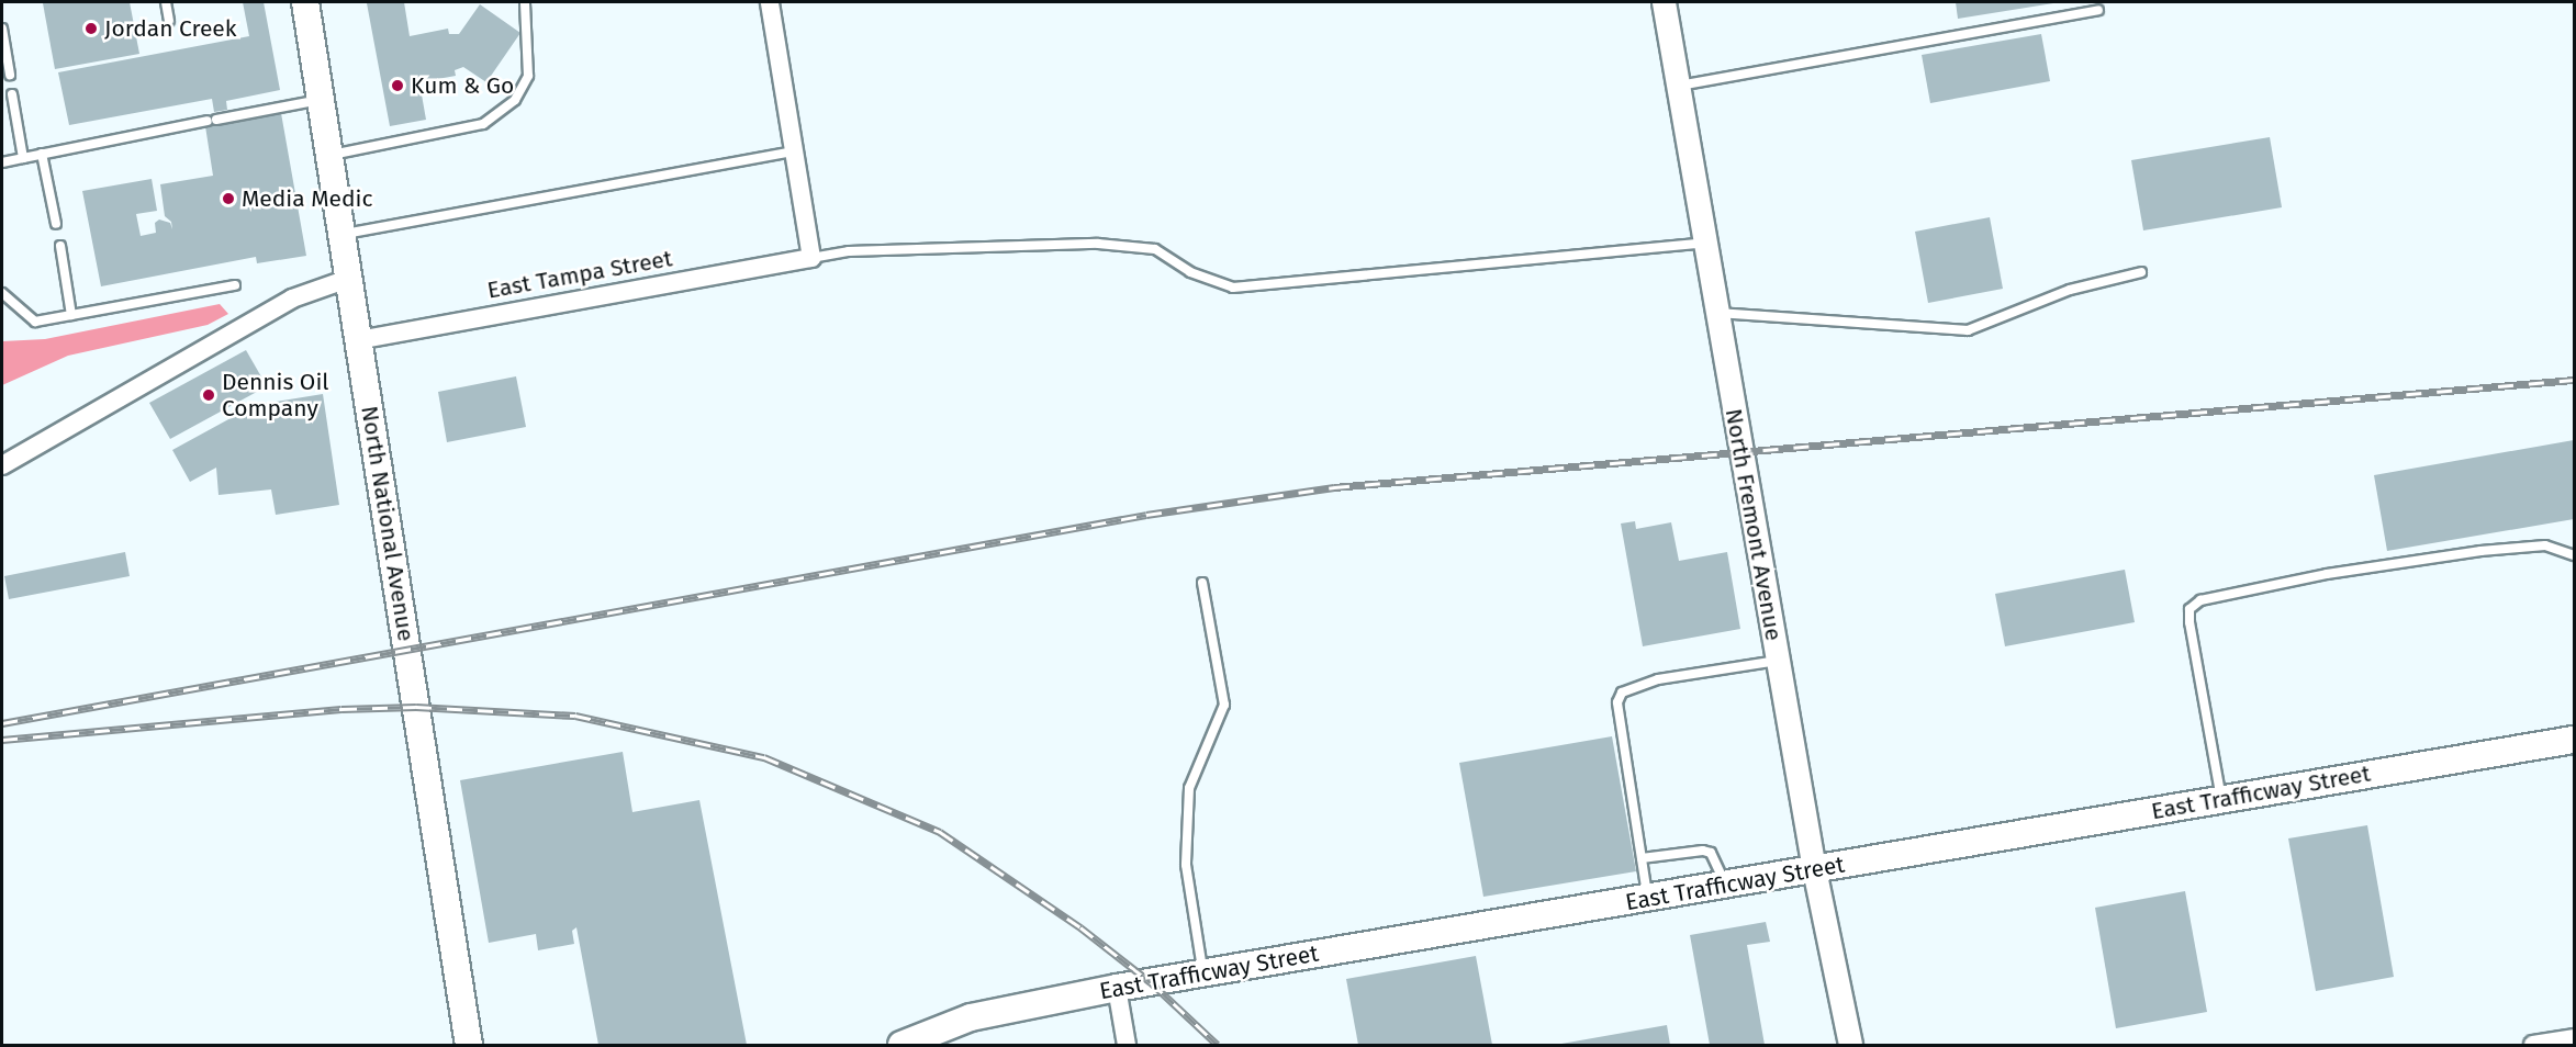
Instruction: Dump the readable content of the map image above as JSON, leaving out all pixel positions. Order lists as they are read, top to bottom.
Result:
{
  "streets": {
    "main road": ["North National Avenue", "East Trafficway Street"],
    "street": ["East Tampa Street", "North Fremont Avenue"]
  },
  "crossings": [
    ["East Tampa Street", "North National Avenue"],
    ["North Fremont Avenue", "East Trafficway Street"]
  ],
  "places": [
    "Jordan Creek",
    "Kum & Go",
    "Media Medic",
    "Dennis Oil Company"
  ]
}
